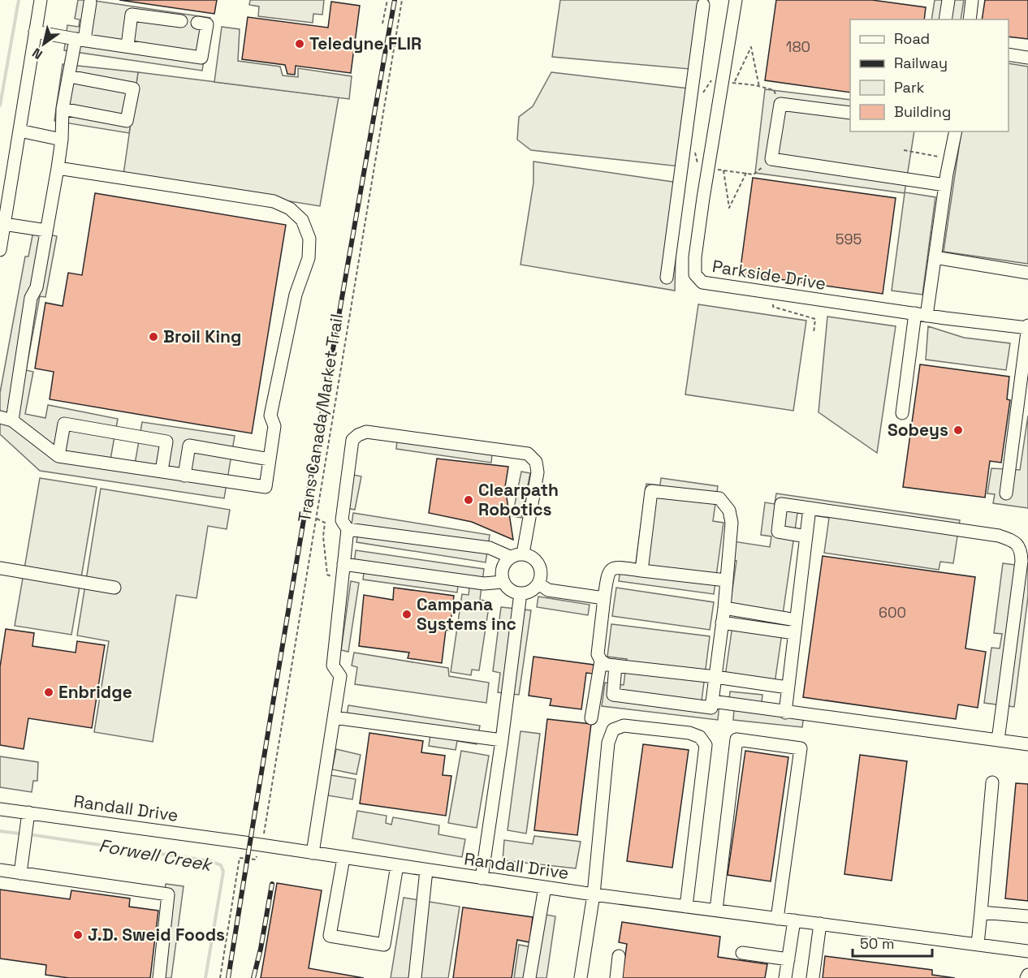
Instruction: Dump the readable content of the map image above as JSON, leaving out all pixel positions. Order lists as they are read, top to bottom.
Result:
{
  "streets": {
    "street": ["Parkside Drive", "Randall Drive"],
    "path": ["Trans Canada/Market Trail"]
  },
  "water": ["Forwell Creek"],
  "places": [
    "Teledyne FLIR",
    "Broil King",
    "Sobeys",
    "Clearpath Robotics",
    "Campana Systems inc",
    "Enbridge",
    "J.D. Sweid Foods"
  ],
  "house_numbers": ["180", "595", "600"],
  "legend": [
    "Road",
    "Railway",
    "Park",
    "Building"
  ],
  "scale_bar": "50 m",
  "north": "bottom left"
}
